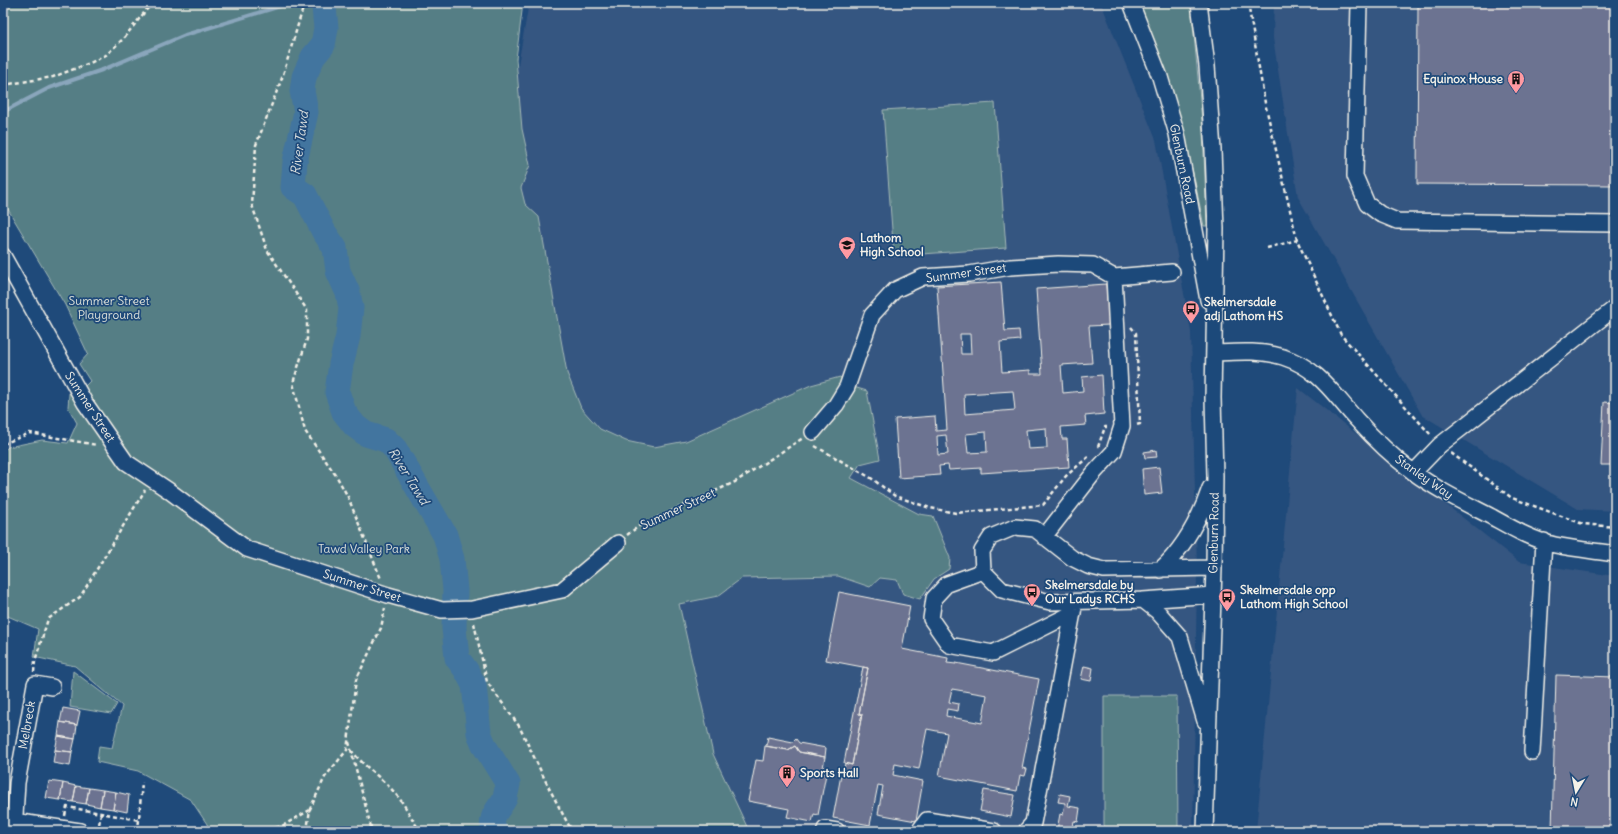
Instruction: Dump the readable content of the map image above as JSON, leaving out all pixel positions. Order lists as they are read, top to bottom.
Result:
{
  "streets": {
    "street": [
      "Glenburn Road",
      "Summer Street",
      "Stanley Way",
      "Melbreck"
    ]
  },
  "crossings": [
    ["Glenburn Road", "Stanley Way"]
  ],
  "water": ["River Tawd"],
  "parks": ["Summer Street Playground", "Tawd Valley Park"],
  "places": {
    "building": ["Equinox House", "Sports Hall"],
    "school or university": ["Lathom High School"],
    "bus stop": ["Skelmersdale adj Lathom HS", "Skelmersdale by Our Ladys RCHS", "Skelmersdale opp Lathom High School"]
  },
  "north": "bottom"
}
